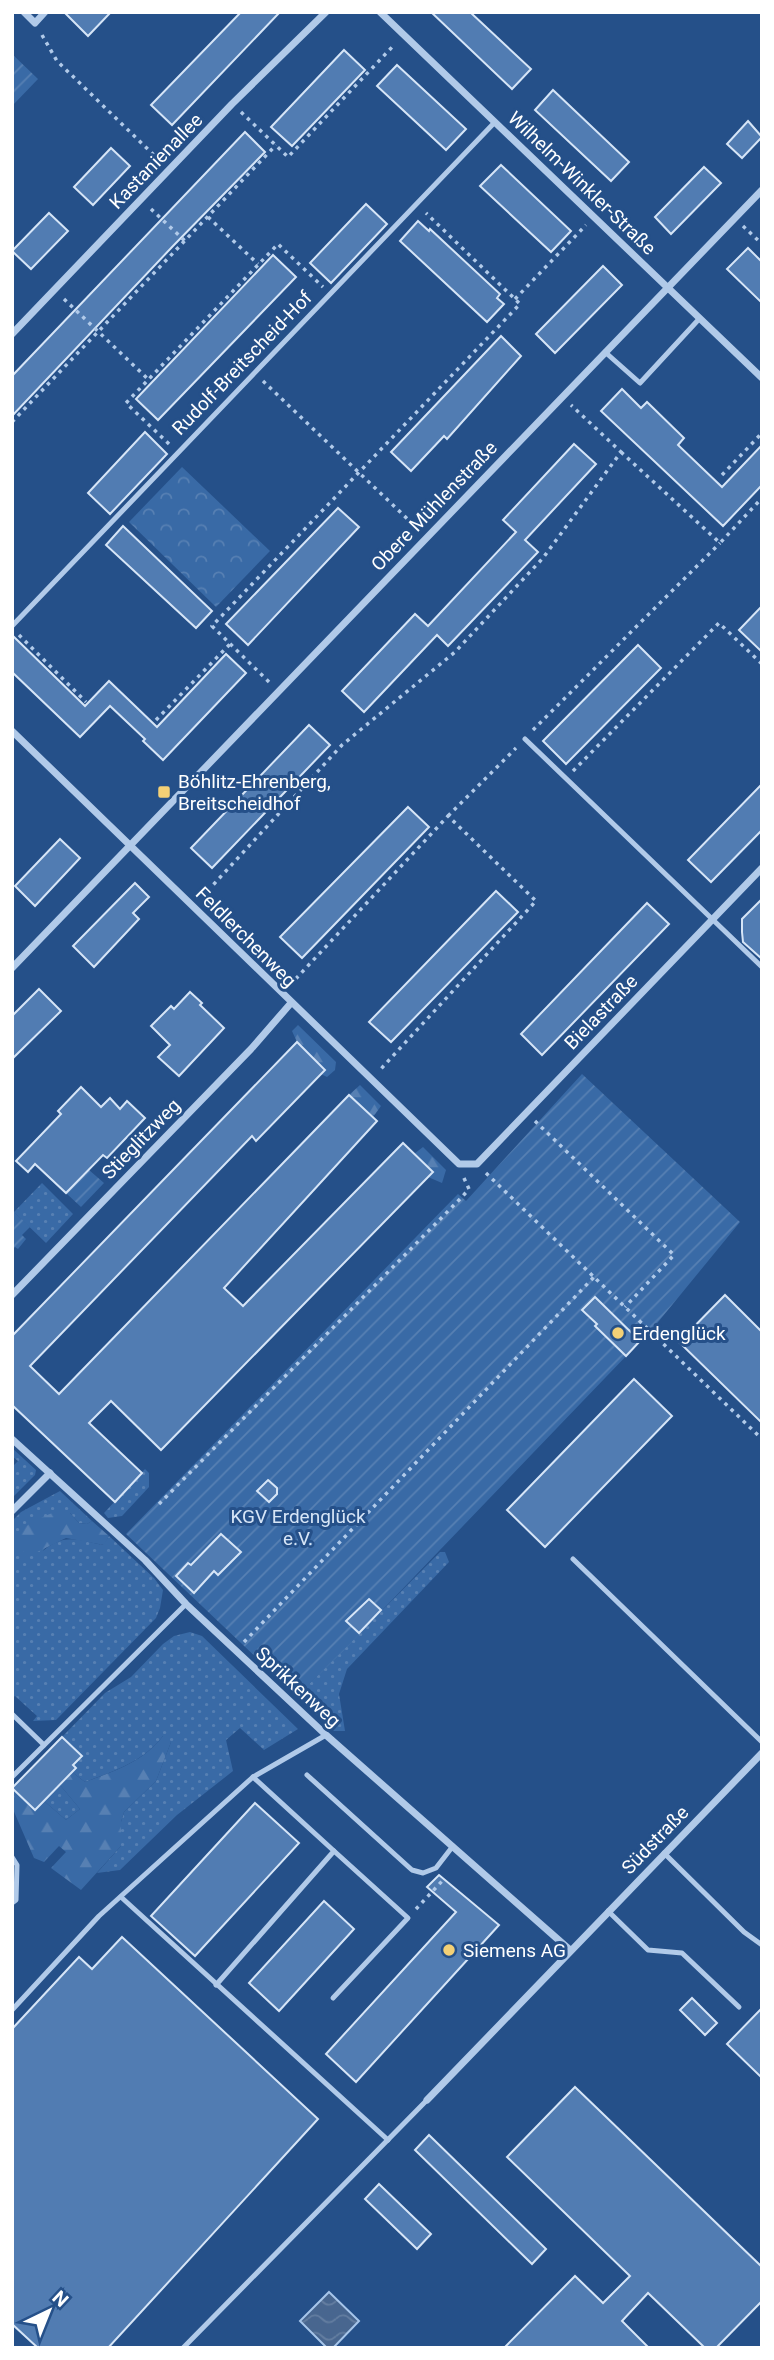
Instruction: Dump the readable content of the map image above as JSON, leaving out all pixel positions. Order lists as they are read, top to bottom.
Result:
{
  "streets": {
    "street": [
      "Kastanienallee",
      "Wilhelm-Winkler-Straße",
      "Obere Mühlenstraße",
      "Feldlerchenweg",
      "Bielastraße",
      "Stieglitzweg",
      "Sprikkenweg",
      "Südstraße"
    ],
    "lane": ["Rudolf-Breitscheid-Hof"]
  },
  "crossings": [
    ["Wilhelm-Winkler-Straße", "Rudolf-Breitscheid-Hof"],
    ["Wilhelm-Winkler-Straße", "Obere Mühlenstraße"],
    ["Obere Mühlenstraße", "Feldlerchenweg"],
    ["Feldlerchenweg", "Stieglitzweg"],
    ["Sprikkenweg", "Südstraße"]
  ],
  "parks": ["KGV Erdenglück e.V."],
  "places": {
    "transit": ["Böhlitz-Ehrenberg, Breitscheidhof"],
    "other": ["Erdenglück", "Siemens AG"]
  },
  "north": "top right"
}
